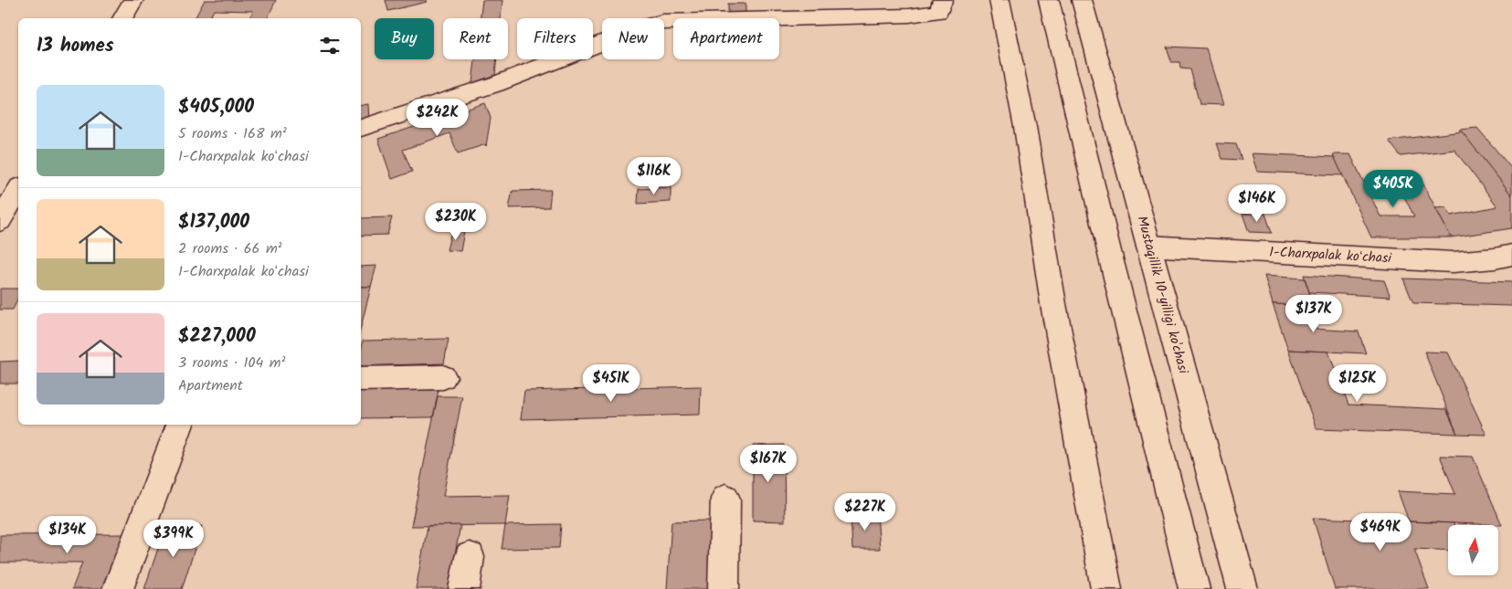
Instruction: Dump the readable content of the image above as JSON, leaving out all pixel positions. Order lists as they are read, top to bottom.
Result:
{
  "streets": {
    "street": ["1-Charxpalak koʻchasi", "Mustaqillik 10-yilligi ko'chasi"]
  },
  "crossings": [
    ["1-Charxpalak koʻchasi", "Mustaqillik 10-yilligi ko'chasi"]
  ],
  "north": "top",
  "page": {
    "chip": [
      "Buy",
      "Rent",
      "Filters",
      "New",
      "Apartment"
    ],
    "heading": "13 homes",
    "list": [
      {
        "name": "$405,000",
        "note": "5 rooms · 168 m² · 1-Charxpalak koʻchasi"
      },
      {
        "name": "$137,000",
        "note": "2 rooms · 66 m² · 1-Charxpalak koʻchasi"
      },
      {
        "name": "$227,000",
        "note": "3 rooms · 104 m² · Apartment"
      }
    ],
    "price": [
      "$242K",
      "$116K",
      "$405K",
      "$146K",
      "$230K",
      "$137K",
      "$451K",
      "$125K",
      "$167K",
      "$227K",
      "$469K",
      "$134K",
      "$399K"
    ]
  }
}
